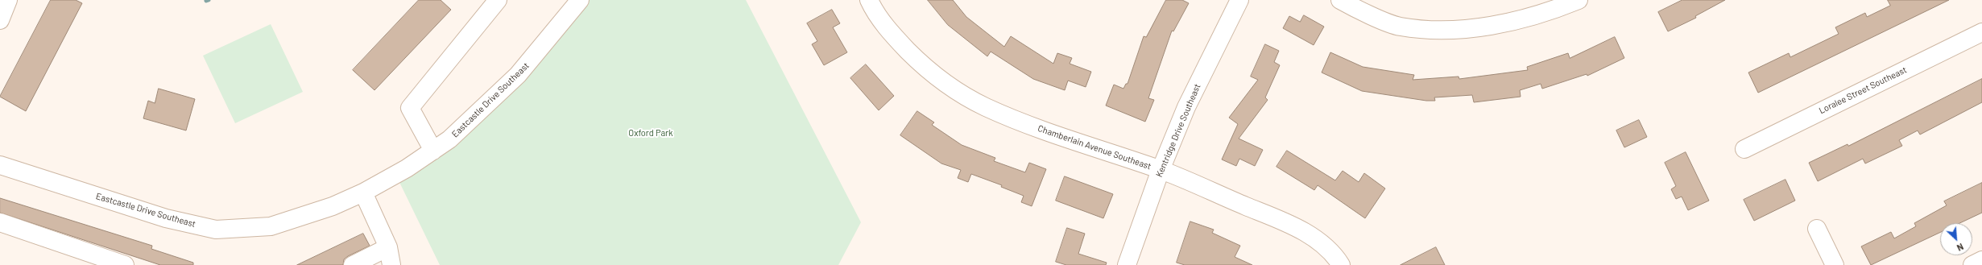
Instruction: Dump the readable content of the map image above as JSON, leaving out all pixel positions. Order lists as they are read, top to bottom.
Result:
{
  "streets": {
    "street": [
      "Loralee Street Southeast",
      "Eastcastle Drive Southeast",
      "Kentridge Drive Southeast",
      "Chamberlain Avenue Southeast"
    ]
  },
  "crossings": [
    ["Kentridge Drive Southeast", "Chamberlain Avenue Southeast"]
  ],
  "parks": ["Oxford Park"],
  "north": "bottom right"
}
